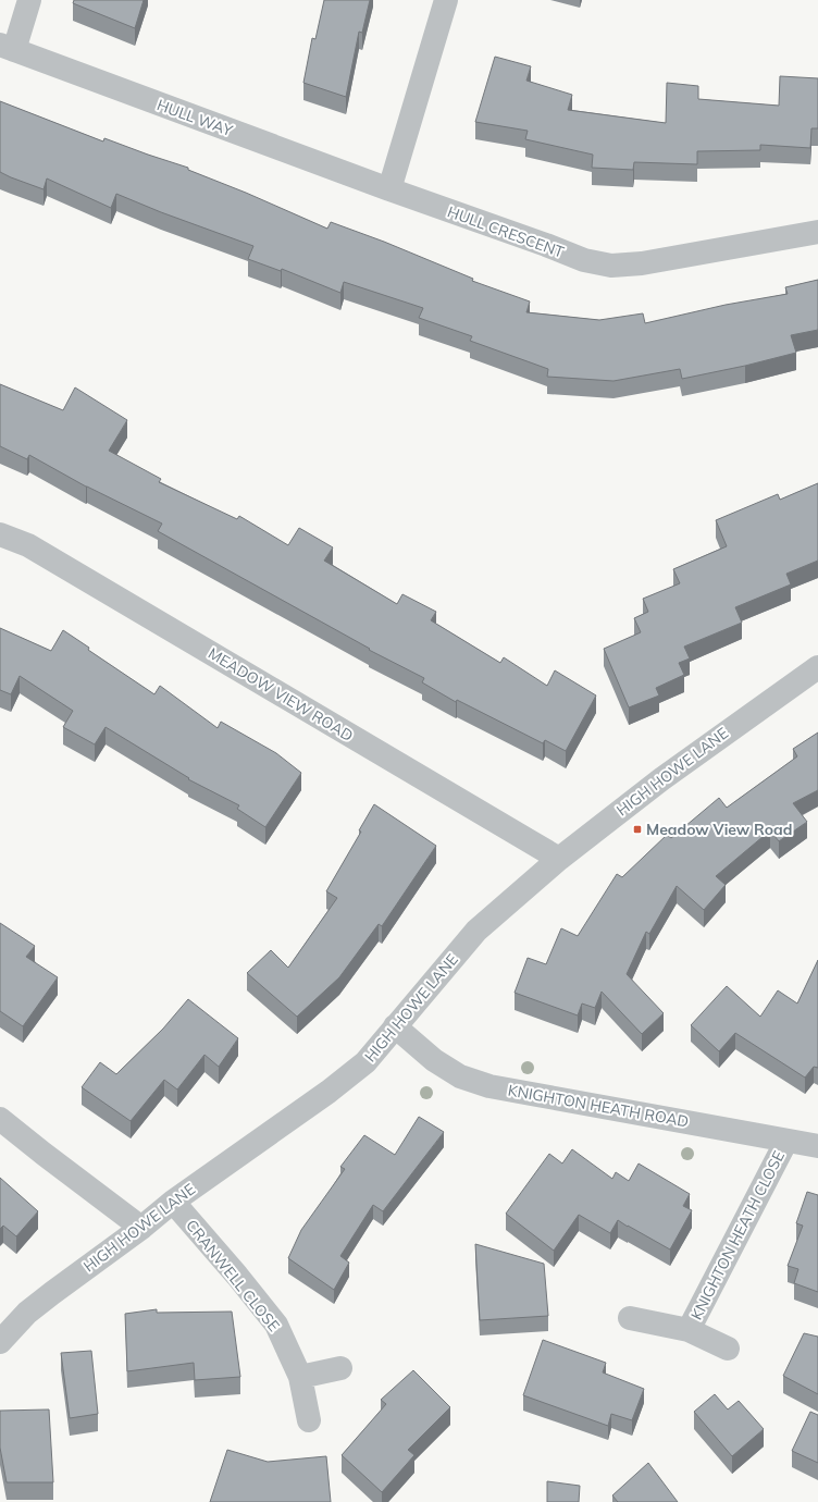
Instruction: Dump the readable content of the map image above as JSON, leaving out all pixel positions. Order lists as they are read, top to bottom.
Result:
{
  "streets": {
    "street": [
      "HULL WAY",
      "HULL CRESCENT",
      "MEADOW VIEW ROAD",
      "HIGH HOWE LANE",
      "KNIGHTON HEATH ROAD",
      "KNIGHTON HEATH CLOSE",
      "CRANWELL CLOSE"
    ]
  },
  "crossings": [
    ["HULL WAY", "HULL CRESCENT"],
    ["MEADOW VIEW ROAD", "HIGH HOWE LANE"],
    ["HIGH HOWE LANE", "KNIGHTON HEATH ROAD"],
    ["HIGH HOWE LANE", "CRANWELL CLOSE"],
    ["KNIGHTON HEATH ROAD", "KNIGHTON HEATH CLOSE"]
  ],
  "places": {
    "transit": ["Meadow View Road"]
  }
}
